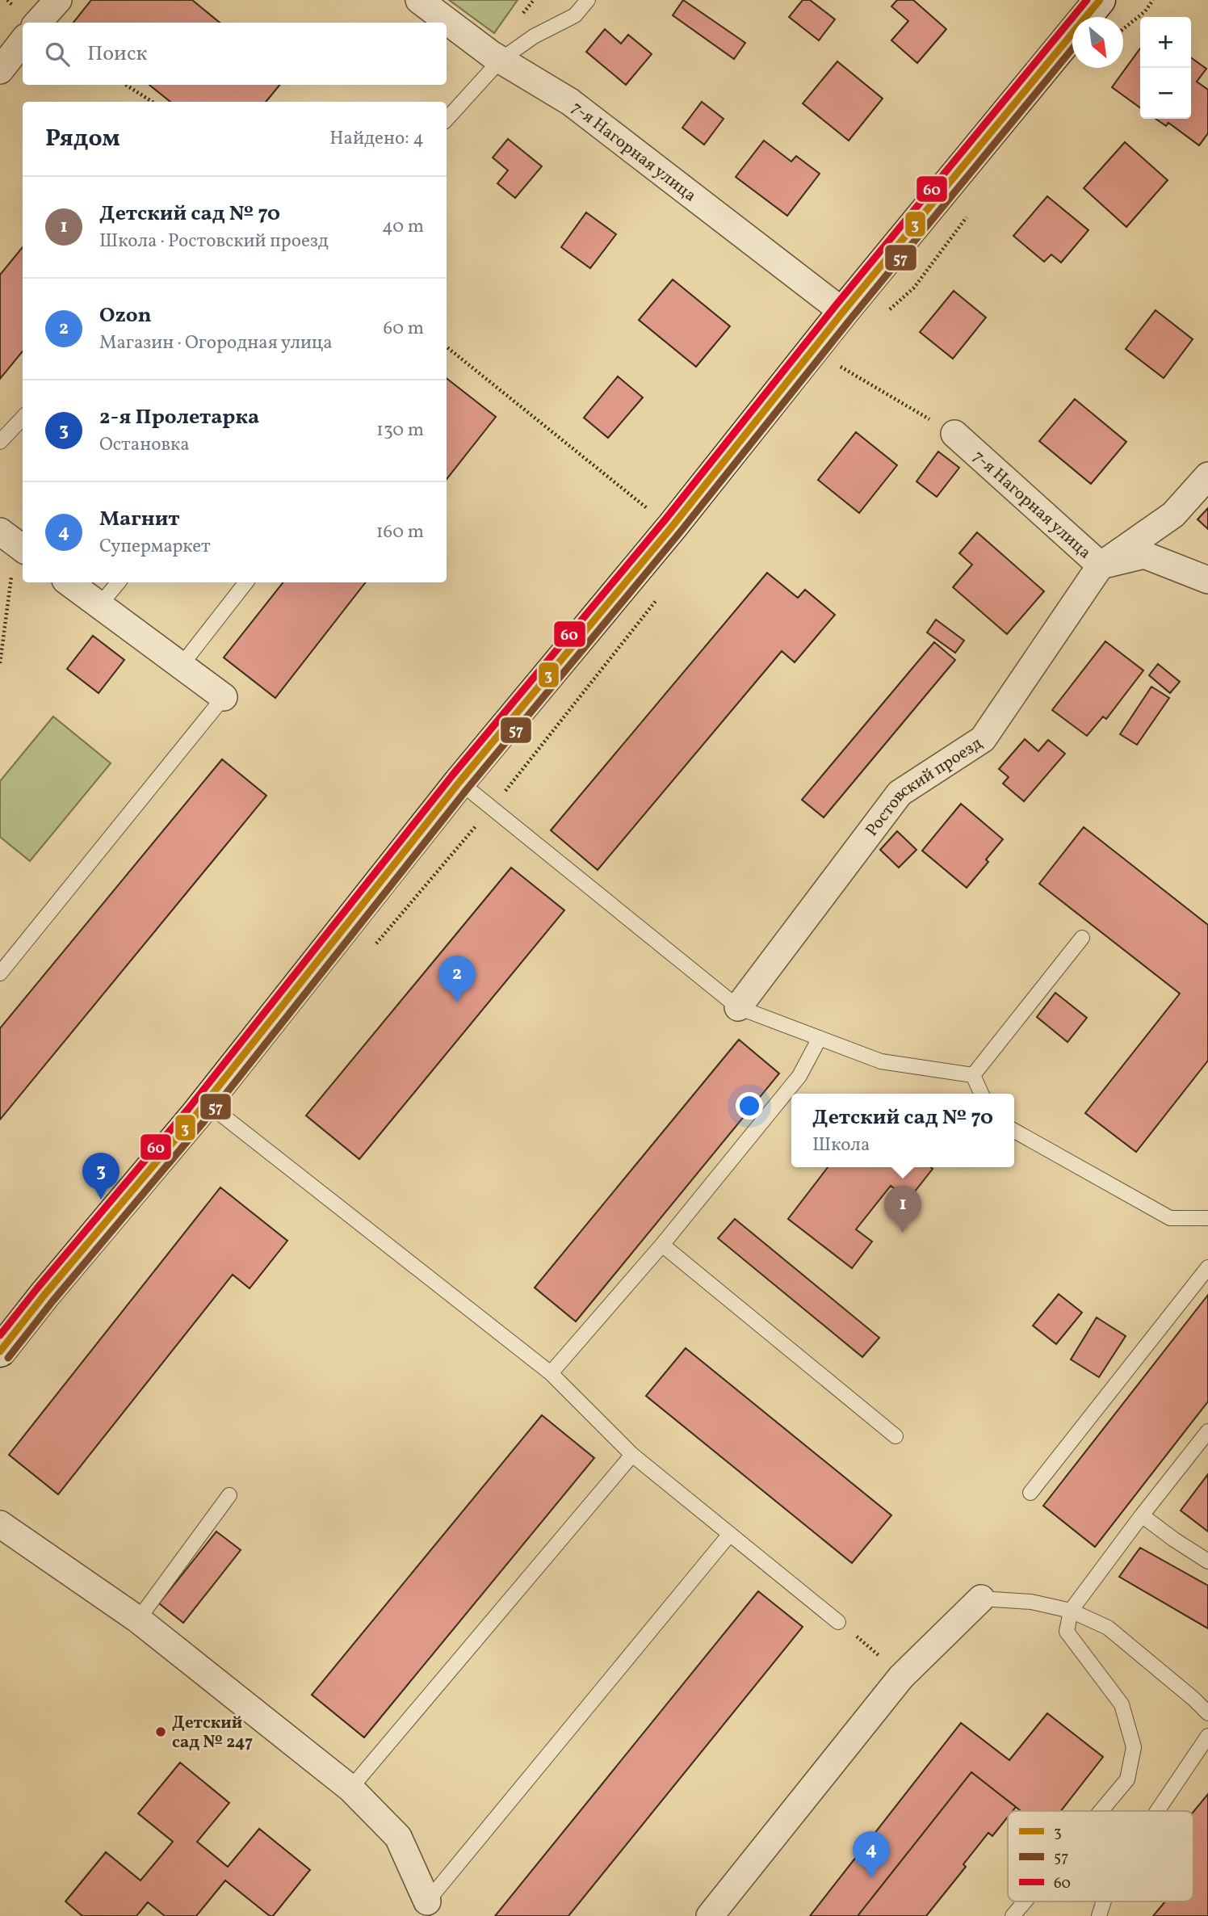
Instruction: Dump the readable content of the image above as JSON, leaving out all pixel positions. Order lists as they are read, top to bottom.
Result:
{
  "streets": {
    "street": ["7-я Нагорная улица", "Ростовский проезд"]
  },
  "crossings": [
    ["7-я Нагорная улица", "Ростовский проезд"]
  ],
  "places": ["Детский сад № 247"],
  "lines": ["transit line 3", "transit line 60", "transit line 57"],
  "legend": ["3", "57", "60"],
  "north": "bottom right",
  "page": {
    "map_buttons": ["+", "−"],
    "search": "Поиск",
    "heading": ["Рядом", "Найдено: 4"],
    "list": [
      {
        "mark": "1",
        "name": "Детский сад № 70",
        "note": "Школа · Ростовский проезд",
        "value": "40 m"
      },
      {
        "mark": "2",
        "name": "Ozon",
        "note": "Магазин · Огородная улица",
        "value": "60 m"
      },
      {
        "mark": "3",
        "name": "2-я Пролетарка",
        "note": "Остановка",
        "value": "130 m"
      },
      {
        "mark": "4",
        "name": "Магнит",
        "note": "Супермаркет",
        "value": "160 m"
      }
    ],
    "pins": [
      "2",
      "3",
      "1",
      "4"
    ],
    "popup": ["Детский сад № 70", "Школа"]
  }
}
